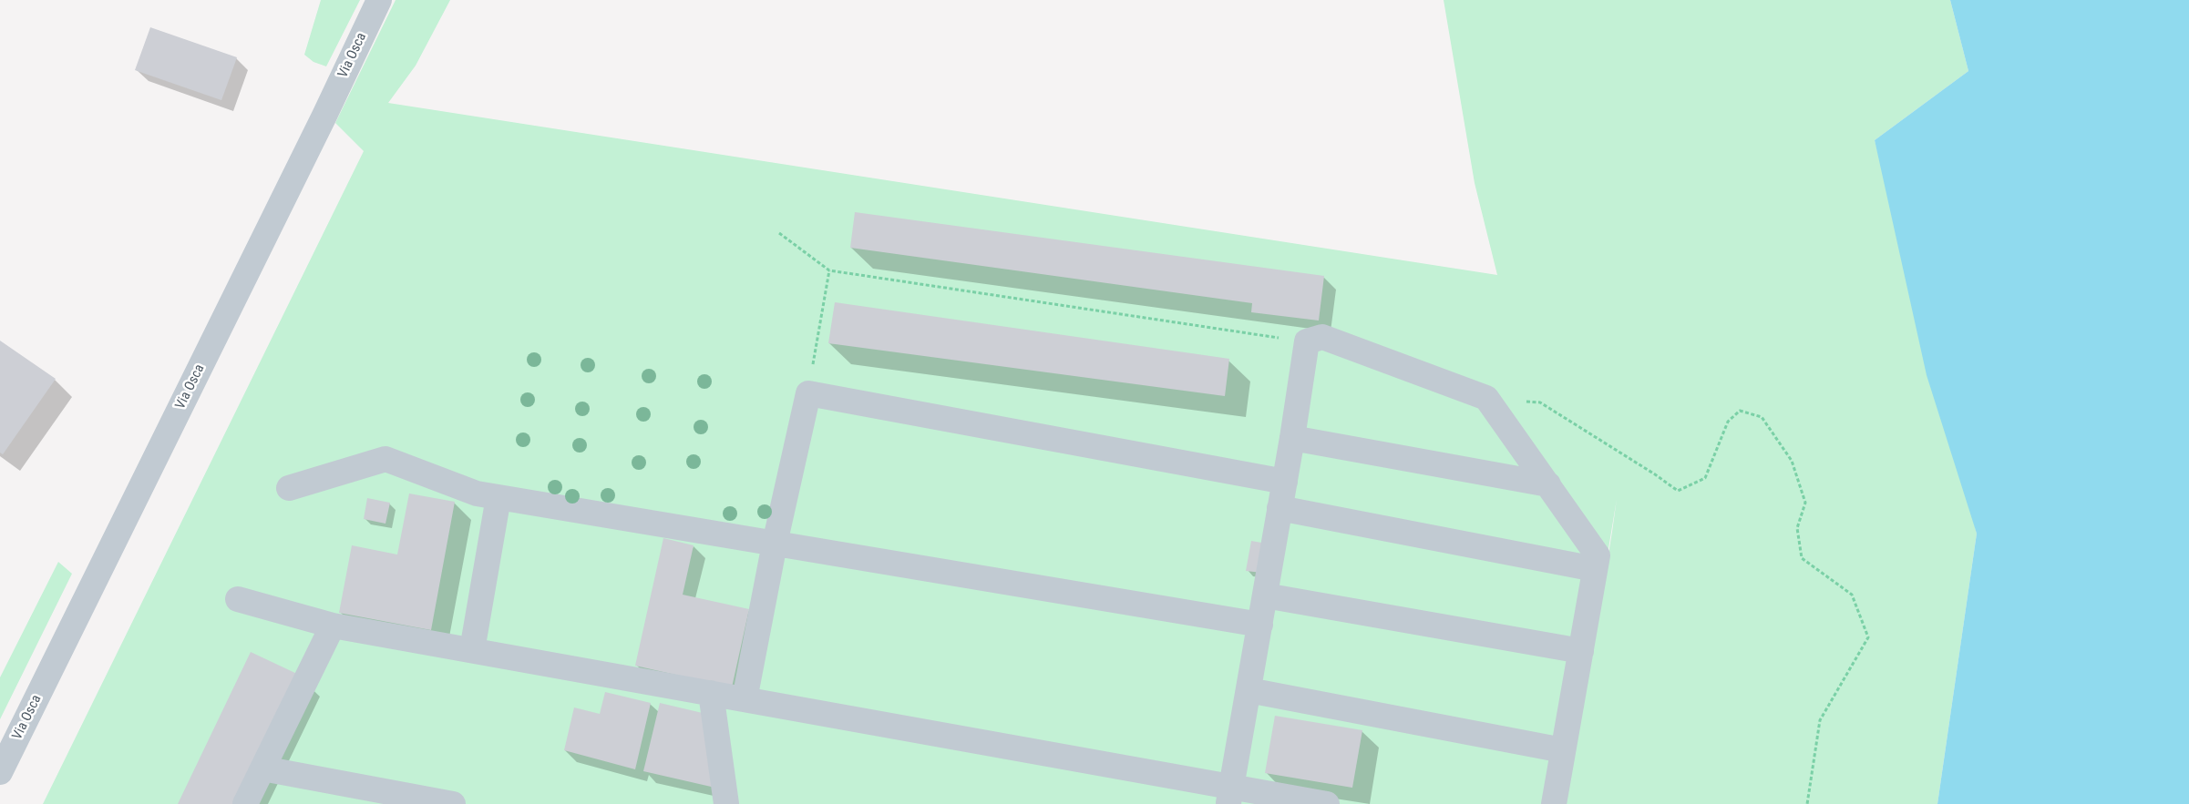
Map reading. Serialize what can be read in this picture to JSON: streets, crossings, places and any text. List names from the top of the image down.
{
  "streets": {
    "street": ["Via Osca"]
  }
}
